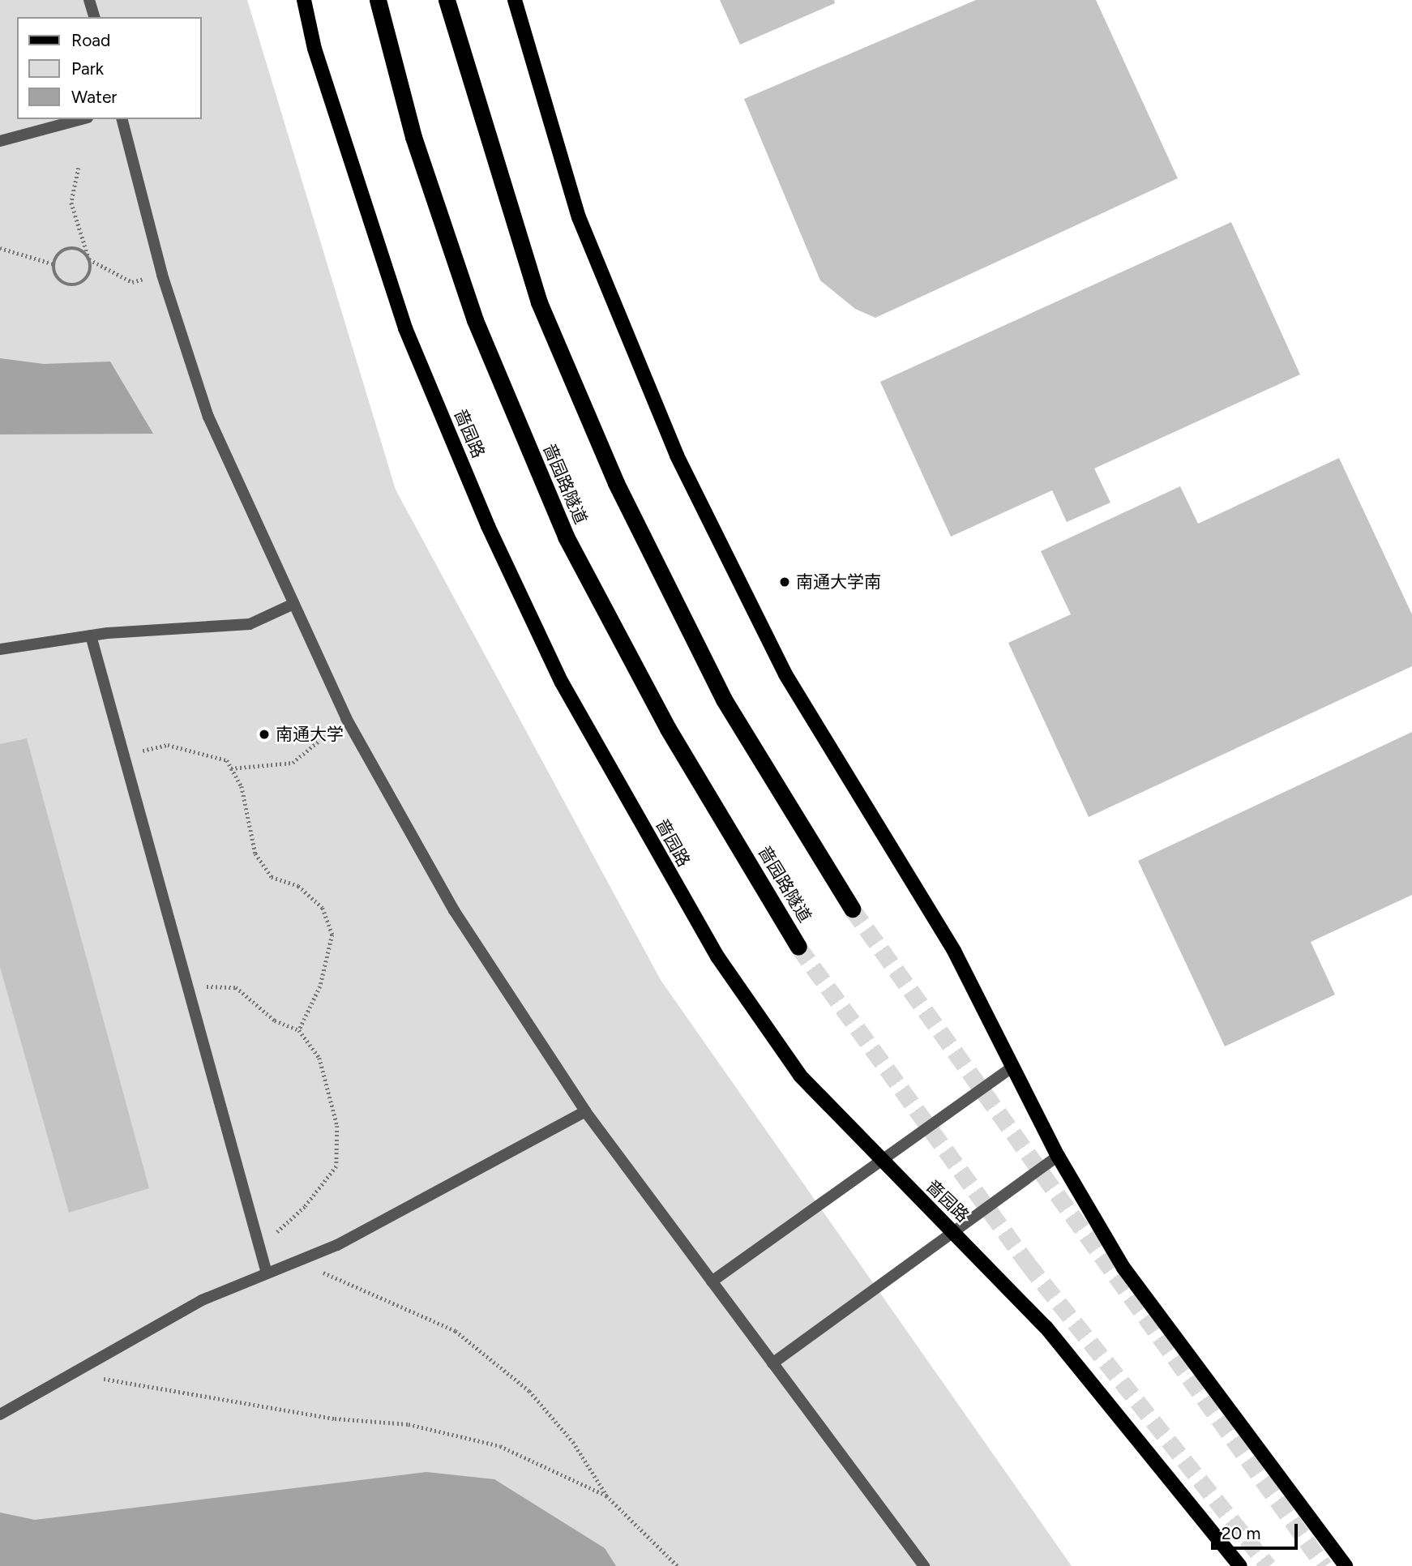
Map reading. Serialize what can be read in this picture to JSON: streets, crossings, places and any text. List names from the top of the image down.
{
  "streets": {
    "highway": ["啬园路隧道"],
    "main road": ["啬园路"]
  },
  "places": ["南通大学南", "南通大学"],
  "legend": ["Road", "Park", "Water"],
  "scale_bar": "20 m"
}
